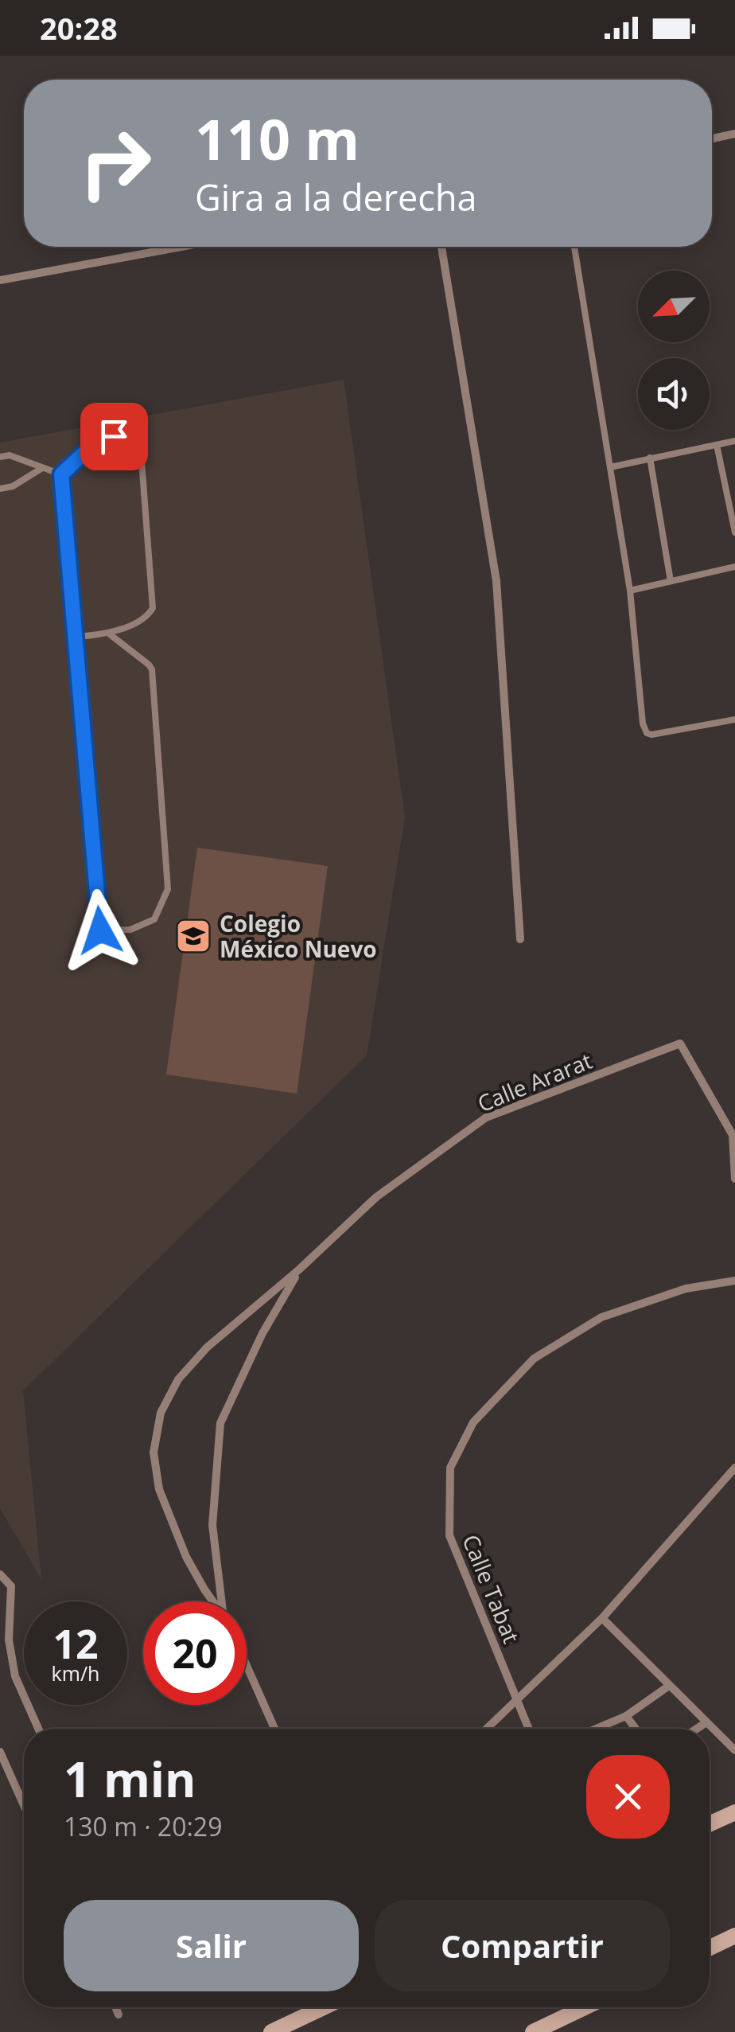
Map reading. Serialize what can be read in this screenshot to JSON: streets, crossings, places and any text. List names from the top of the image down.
{
  "streets": {
    "street": ["Calle Ararat", "Calle Tabat"]
  },
  "places": {
    "school or university": ["Colegio México Nuevo"]
  },
  "north": "bottom left",
  "page": {
    "status": "20:28",
    "turn": ["110 m", "Gira a la derecha"],
    "speed": "12 km/h",
    "limit": "20",
    "heading": ["1 min", "130 m · 20:29"],
    "buttons": ["Salir", "Compartir"]
  }
}
